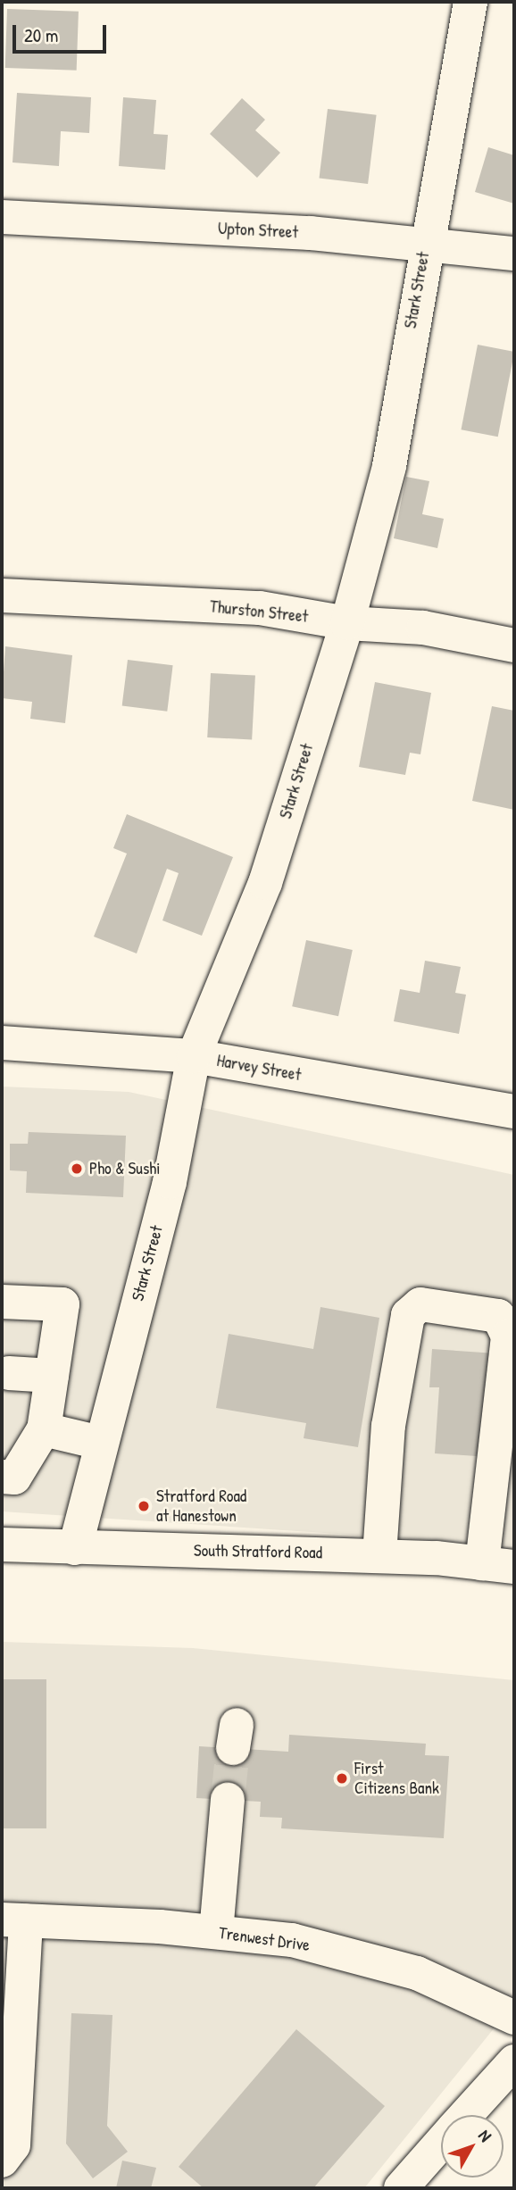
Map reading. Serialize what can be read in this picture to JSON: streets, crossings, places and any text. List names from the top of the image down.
{
  "streets": {
    "street": [
      "Upton Street",
      "Stark Street",
      "Thurston Street",
      "Harvey Street",
      "South Stratford Road",
      "Trenwest Drive"
    ]
  },
  "crossings": [
    ["Upton Street", "Stark Street"],
    ["Stark Street", "Thurston Street"],
    ["Stark Street", "Harvey Street"],
    ["Stark Street", "South Stratford Road"]
  ],
  "places": ["Pho & Sushi", "Stratford Road at Hanestown", "First Citizens Bank"],
  "scale_bar": "20 m",
  "north": "top right"
}
